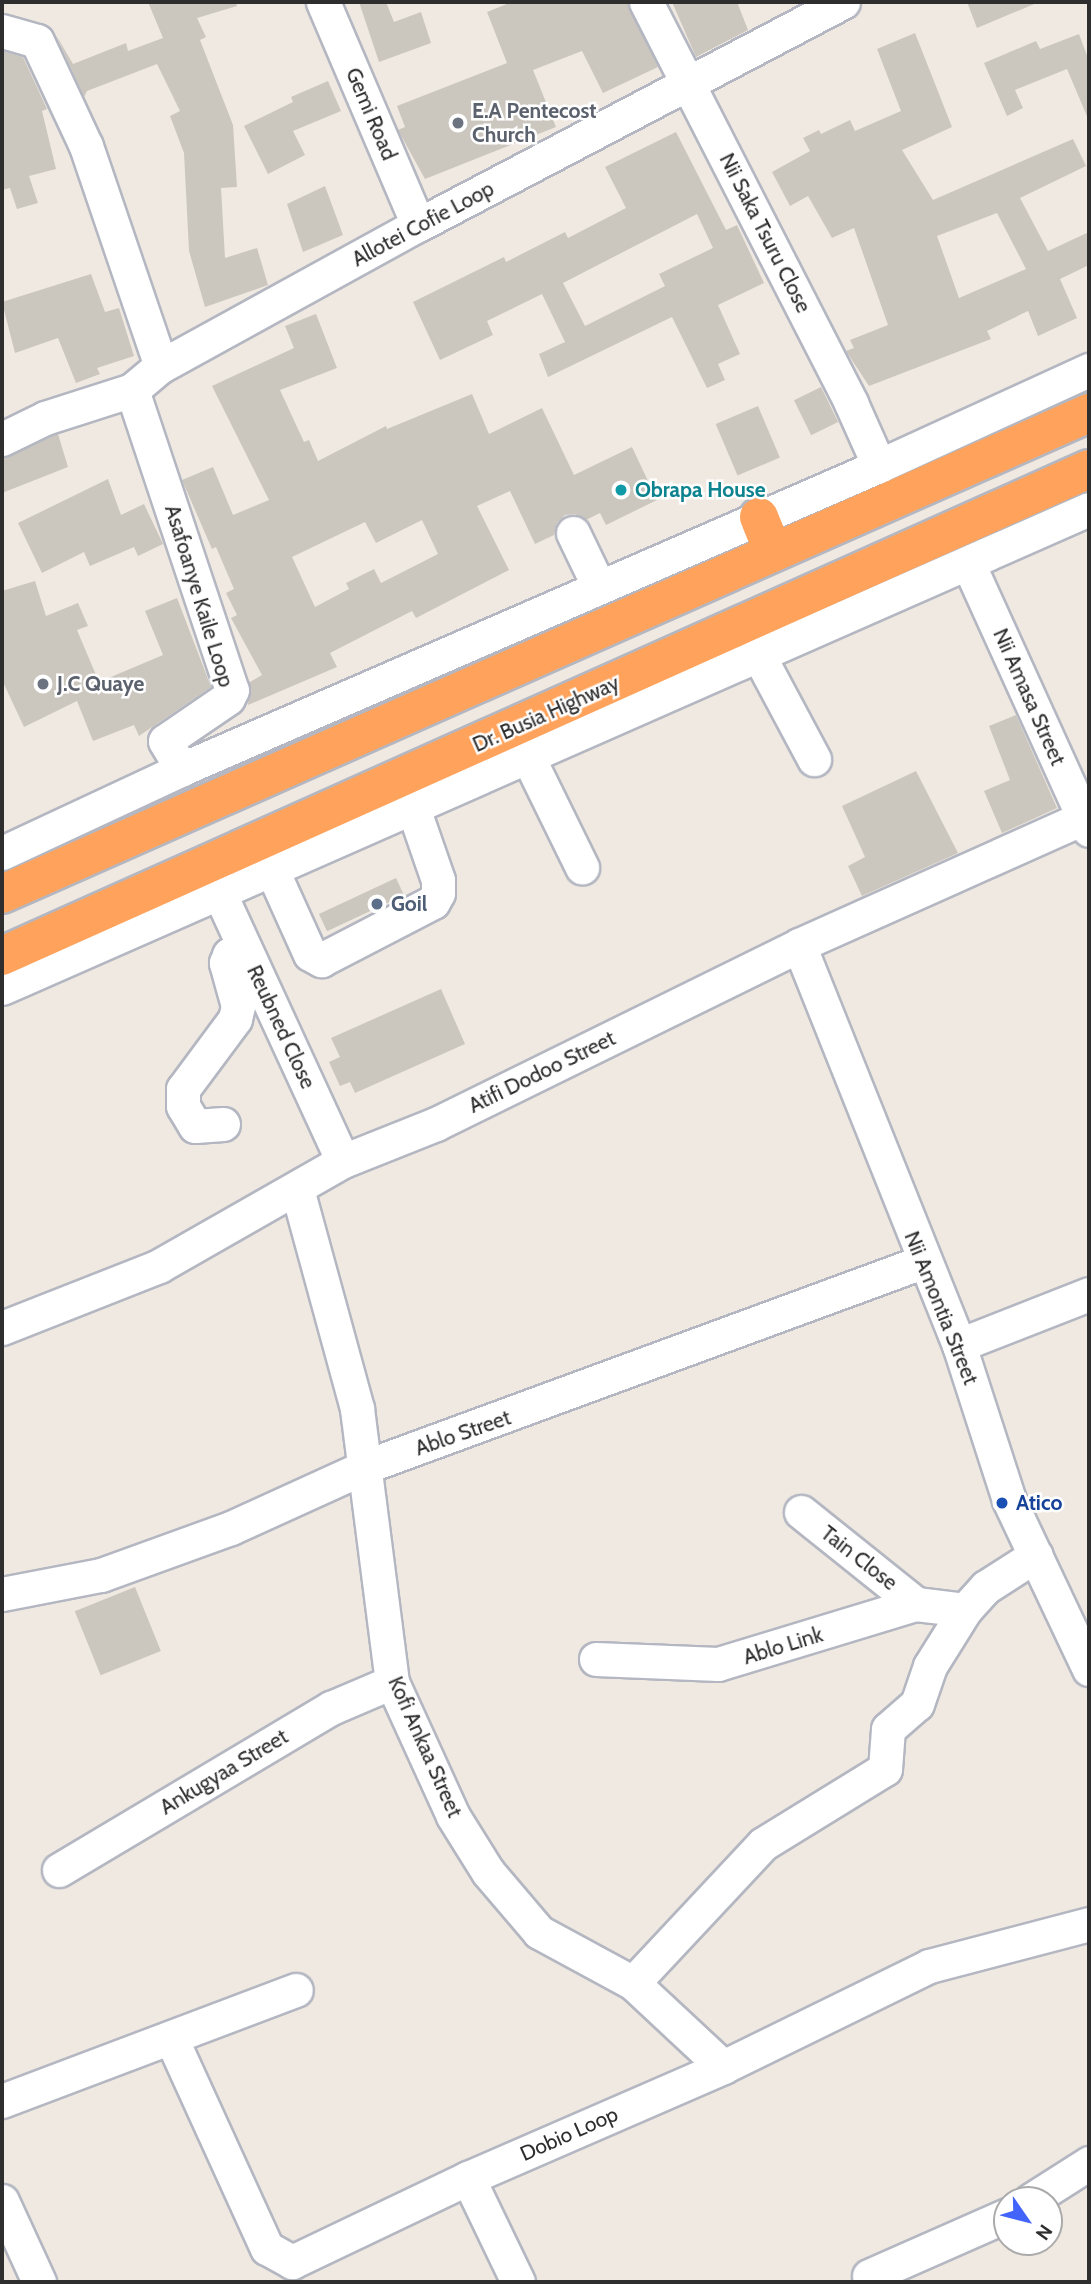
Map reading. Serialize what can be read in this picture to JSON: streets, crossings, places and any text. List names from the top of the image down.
{
  "streets": {
    "highway": ["Dr. Busia Highway"],
    "street": [
      "Gemi Road",
      "Allotei Cofie Loop",
      "Nii Saka Tsuru Close",
      "Asafoanye Kaile Loop",
      "Nii Amasa Street",
      "Reubned Close",
      "Atifi Dodoo Street",
      "Nii Amontia Street",
      "Ablo Street",
      "Tain Close",
      "Ablo Link",
      "Kofi Ankaa Street",
      "Ankugyaa Street",
      "Dobio Loop"
    ]
  },
  "crossings": [
    ["Gemi Road", "Allotei Cofie Loop"],
    ["Allotei Cofie Loop", "Nii Saka Tsuru Close"],
    ["Allotei Cofie Loop", "Asafoanye Kaile Loop"],
    ["Nii Amasa Street", "Dr. Busia Highway"],
    ["Nii Amasa Street", "Atifi Dodoo Street"],
    ["Dr. Busia Highway", "Reubned Close"],
    ["Reubned Close", "Atifi Dodoo Street"],
    ["Atifi Dodoo Street", "Nii Amontia Street"],
    ["Atifi Dodoo Street", "Kofi Ankaa Street"],
    ["Nii Amontia Street", "Ablo Street"],
    ["Ablo Street", "Kofi Ankaa Street"],
    ["Tain Close", "Ablo Link"],
    ["Kofi Ankaa Street", "Ankugyaa Street"],
    ["Kofi Ankaa Street", "Dobio Loop"]
  ],
  "places": [
    "E.A Pentecost Church",
    "Obrapa House",
    "J.C Quaye",
    "Goil",
    "Atico"
  ],
  "north": "bottom right"
}
